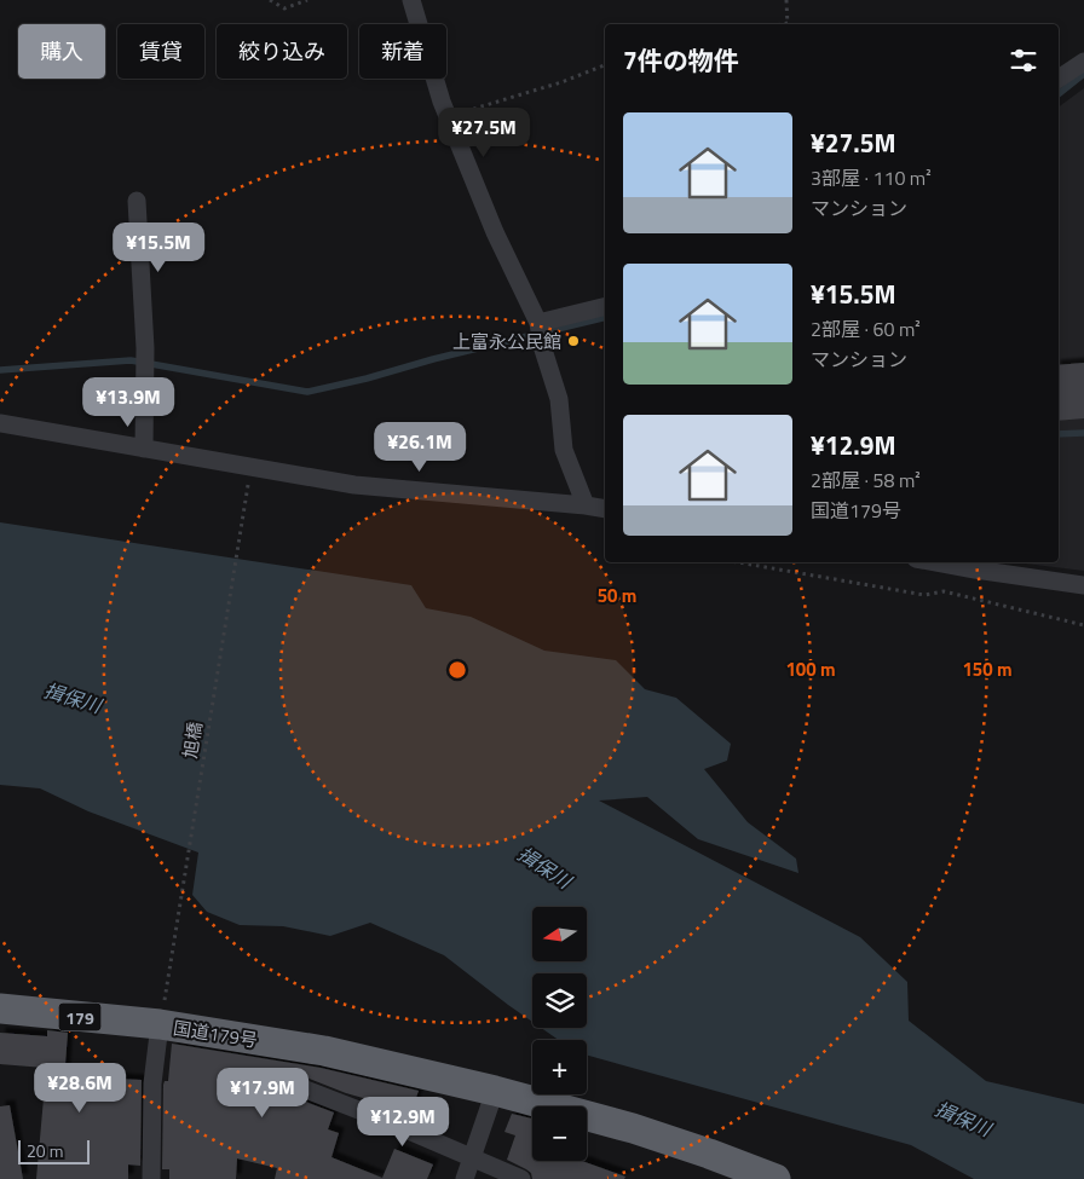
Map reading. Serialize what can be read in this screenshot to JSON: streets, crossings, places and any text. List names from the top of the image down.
{
  "streets": {
    "highway": ["179", "国道179号"],
    "path": ["旭橋"]
  },
  "crossings": [
    ["旭橋", "国道179号"]
  ],
  "water": ["揖保川"],
  "places": ["上富永公民館"],
  "scale_bar": "20 m",
  "north": "left",
  "page": {
    "chip": [
      "購入",
      "賃貸",
      "絞り込み",
      "新着"
    ],
    "heading": "7件の物件",
    "list": [
      {
        "name": "¥27.5M",
        "note": "3部屋 · 110 m² · マンション"
      },
      {
        "name": "¥15.5M",
        "note": "2部屋 · 60 m² · マンション"
      },
      {
        "name": "¥12.9M",
        "note": "2部屋 · 58 m² · 国道179号"
      }
    ],
    "price": [
      "¥27.5M",
      "¥15.5M",
      "¥13.9M",
      "¥26.1M",
      "¥28.6M",
      "¥17.9M",
      "¥12.9M"
    ],
    "map_buttons": ["+", "−"],
    "scale": "20 m"
  },
  "rings": ["50 m", "100 m", "150 m"]
}
